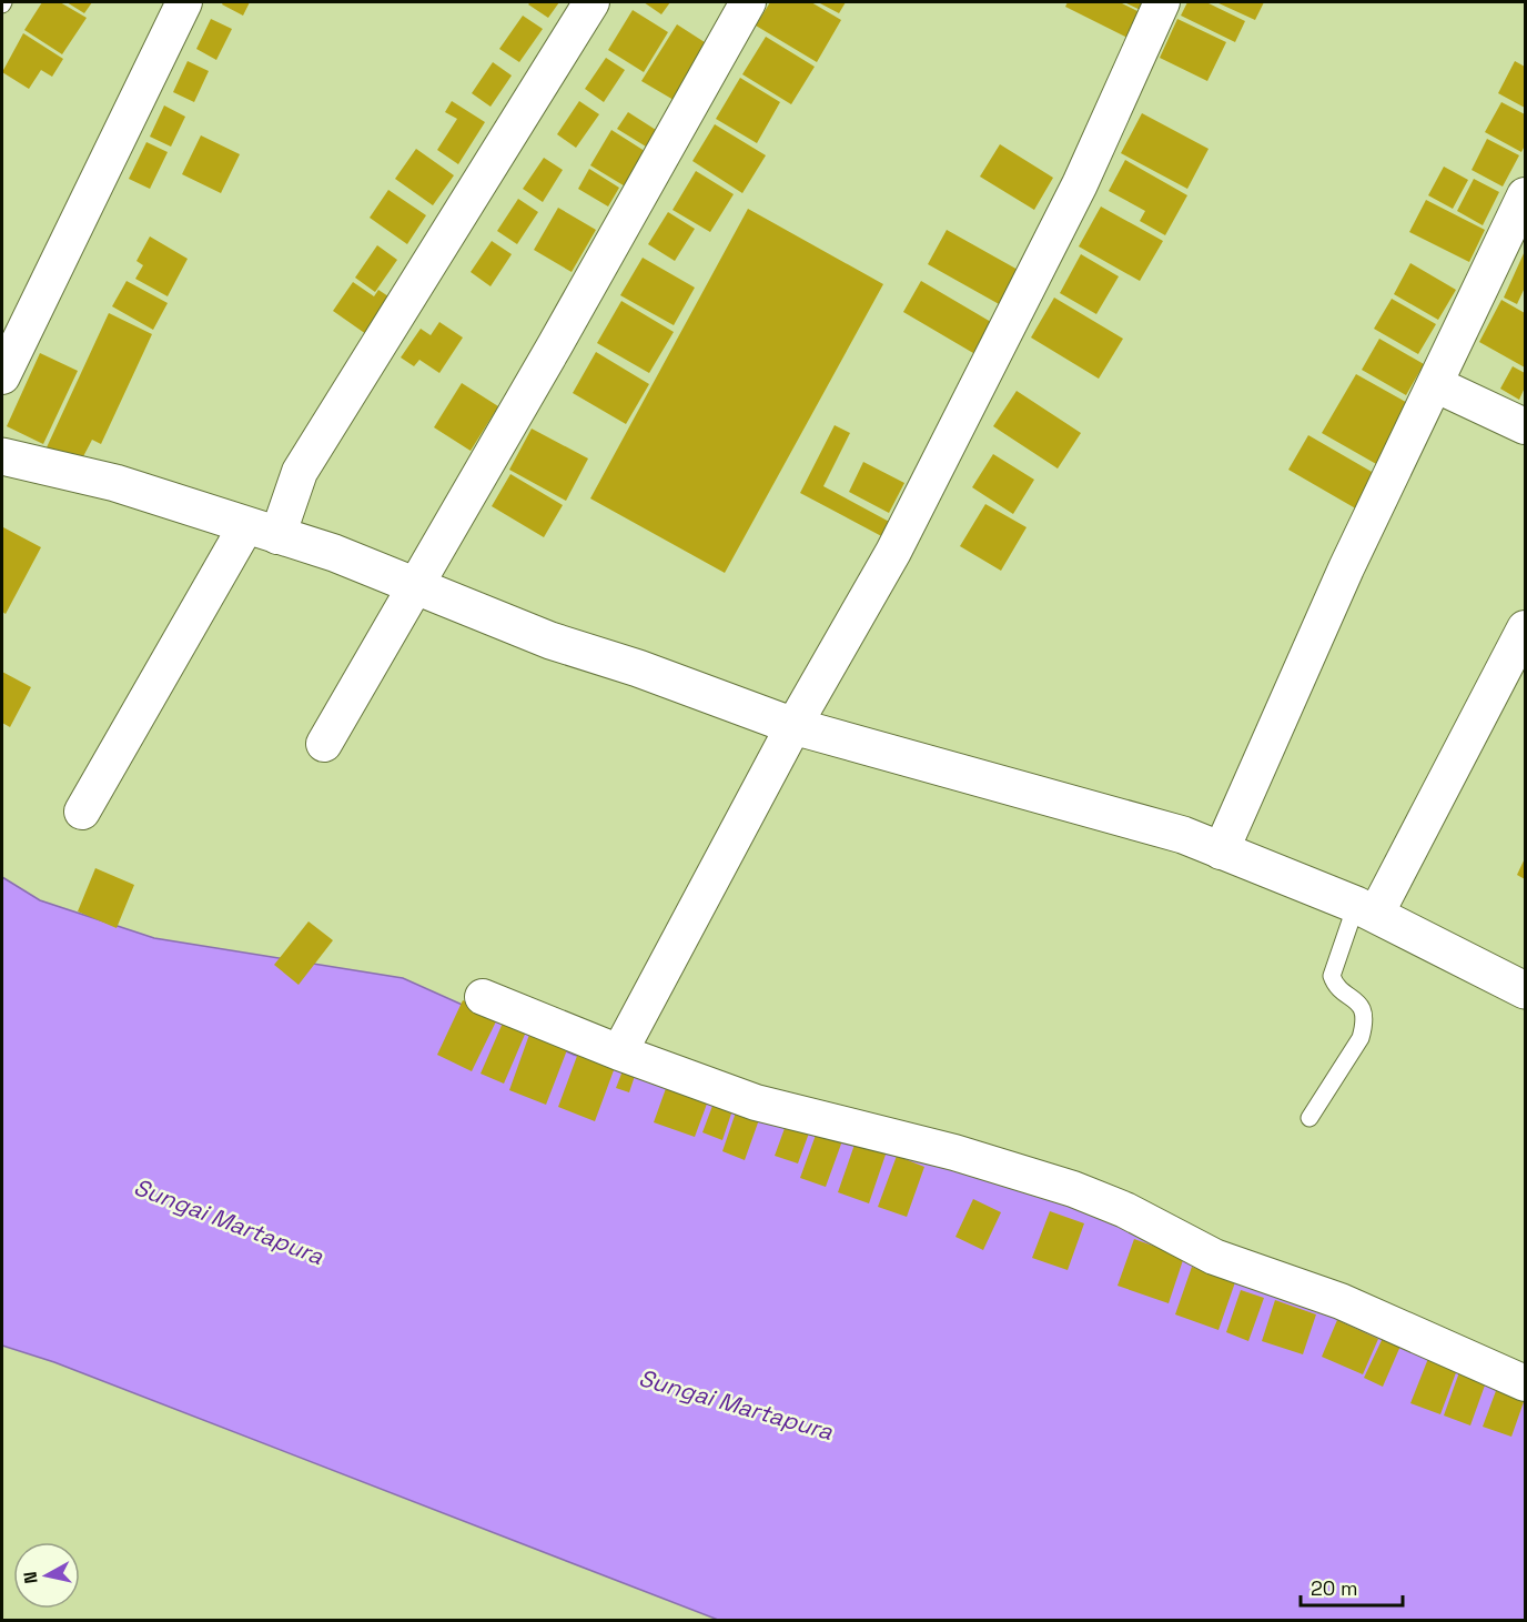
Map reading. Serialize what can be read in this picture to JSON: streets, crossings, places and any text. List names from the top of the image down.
{
  "water": ["Sungai Martapura"],
  "scale_bar": "20 m",
  "north": "left"
}
